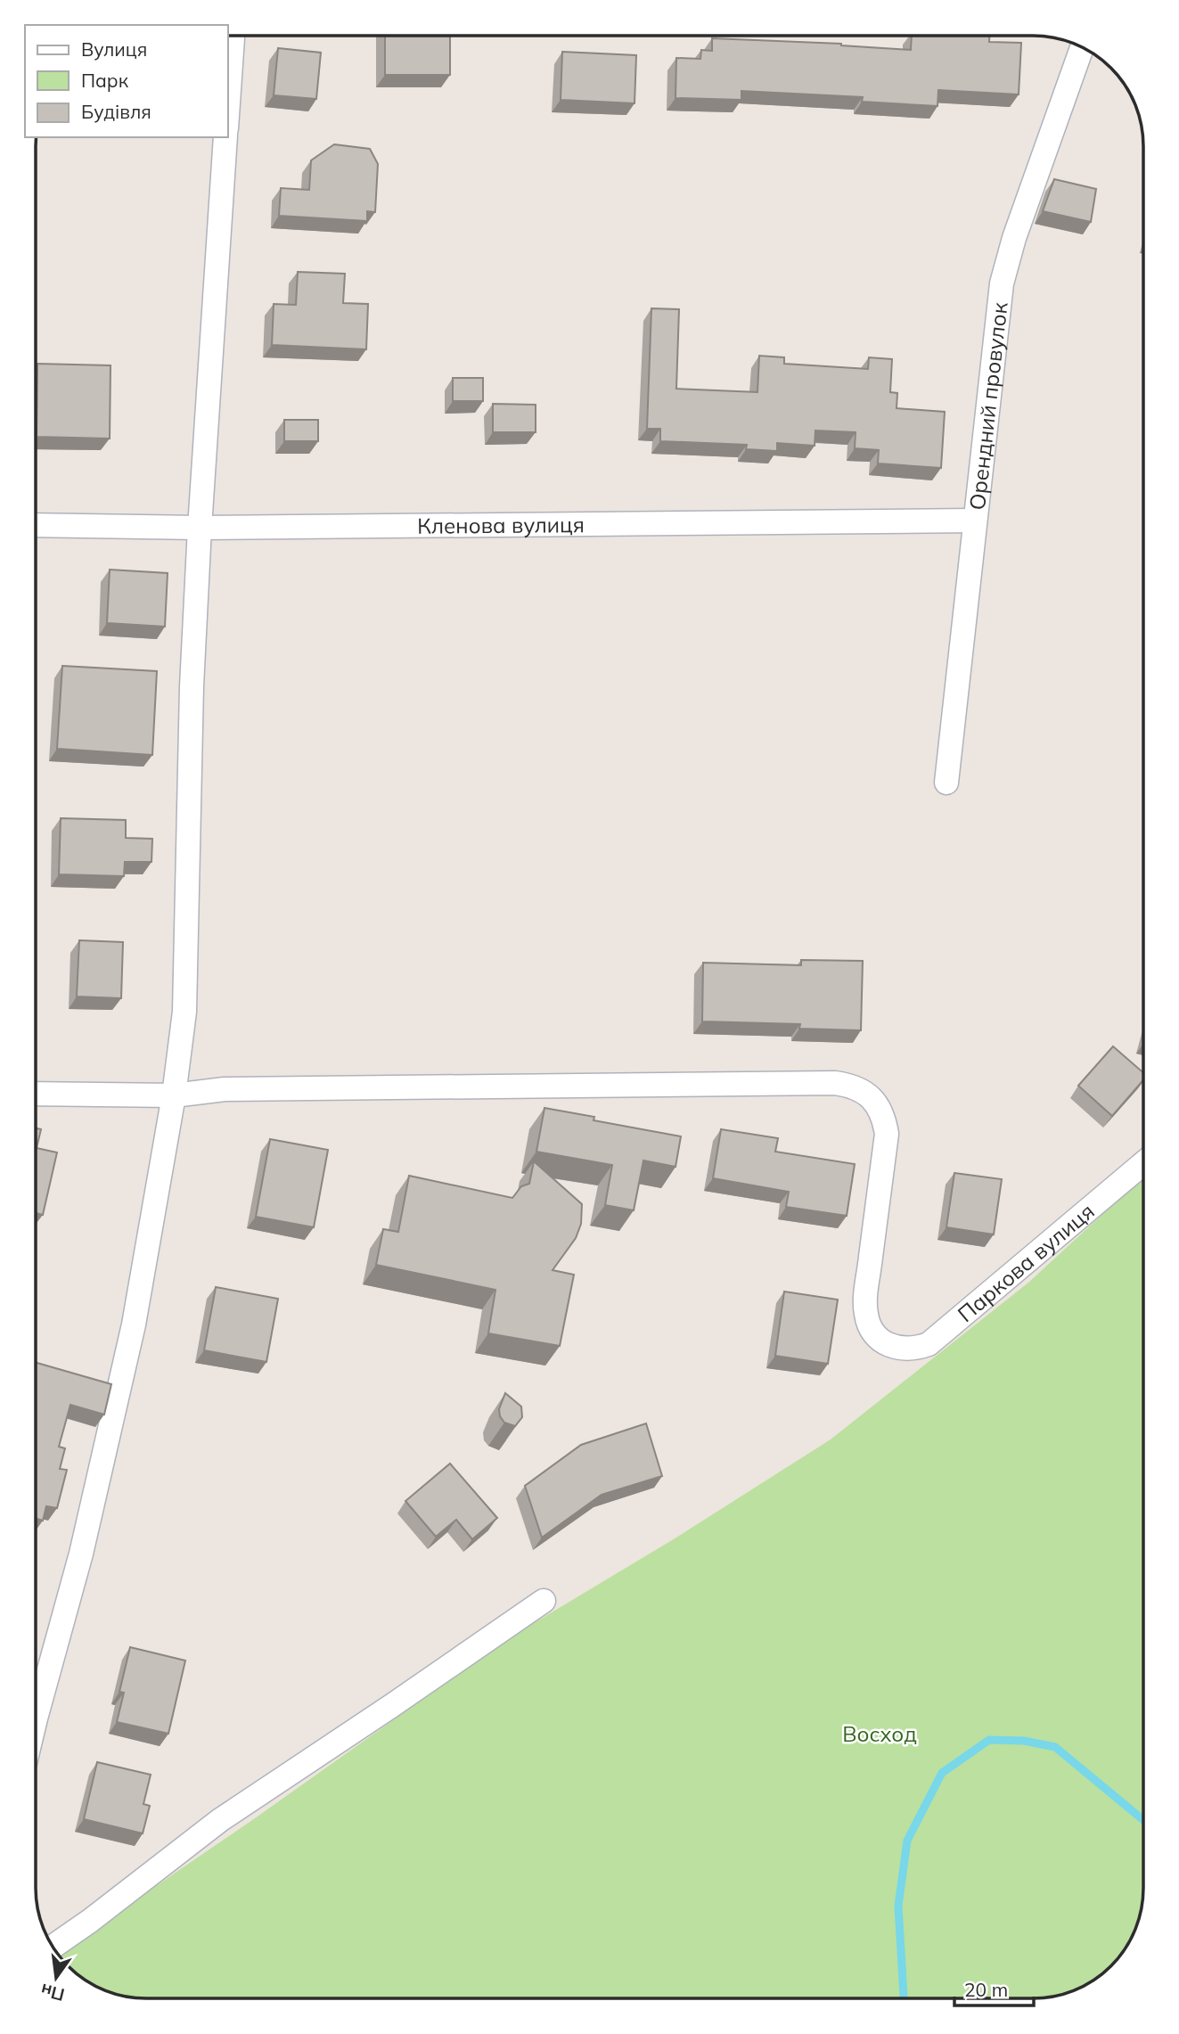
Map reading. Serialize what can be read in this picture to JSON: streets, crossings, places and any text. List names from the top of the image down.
{
  "streets": {
    "street": ["Орендний провулок", "Кленова вулиця", "Паркова вулиця"]
  },
  "crossings": [
    ["Орендний провулок", "Кленова вулиця"]
  ],
  "parks": ["Восход"],
  "legend": ["Вулиця", "Парк", "Будівля"],
  "scale_bar": "20 m",
  "north": "bottom"
}
